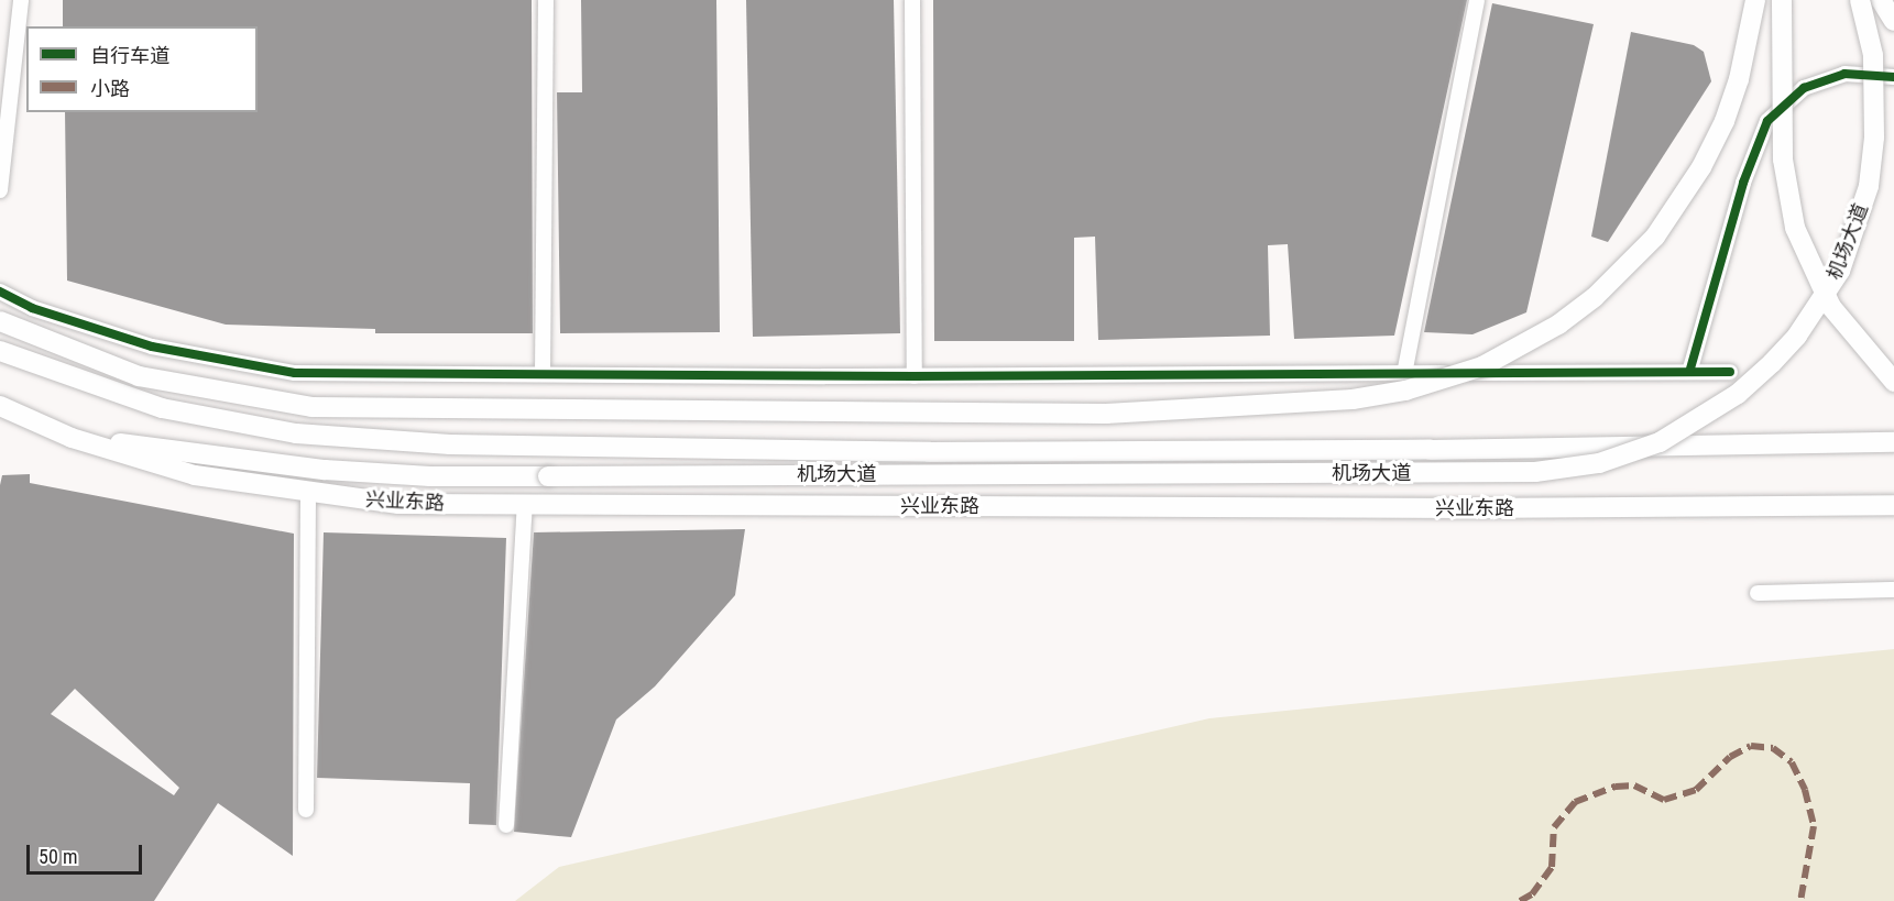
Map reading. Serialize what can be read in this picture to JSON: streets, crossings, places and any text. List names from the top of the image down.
{
  "streets": {
    "main road": ["机场大道", "兴业东路"]
  },
  "crossings": [
    ["机场大道", "兴业东路"]
  ],
  "legend": ["自行车道", "小路"],
  "scale_bar": "50 m"
}
